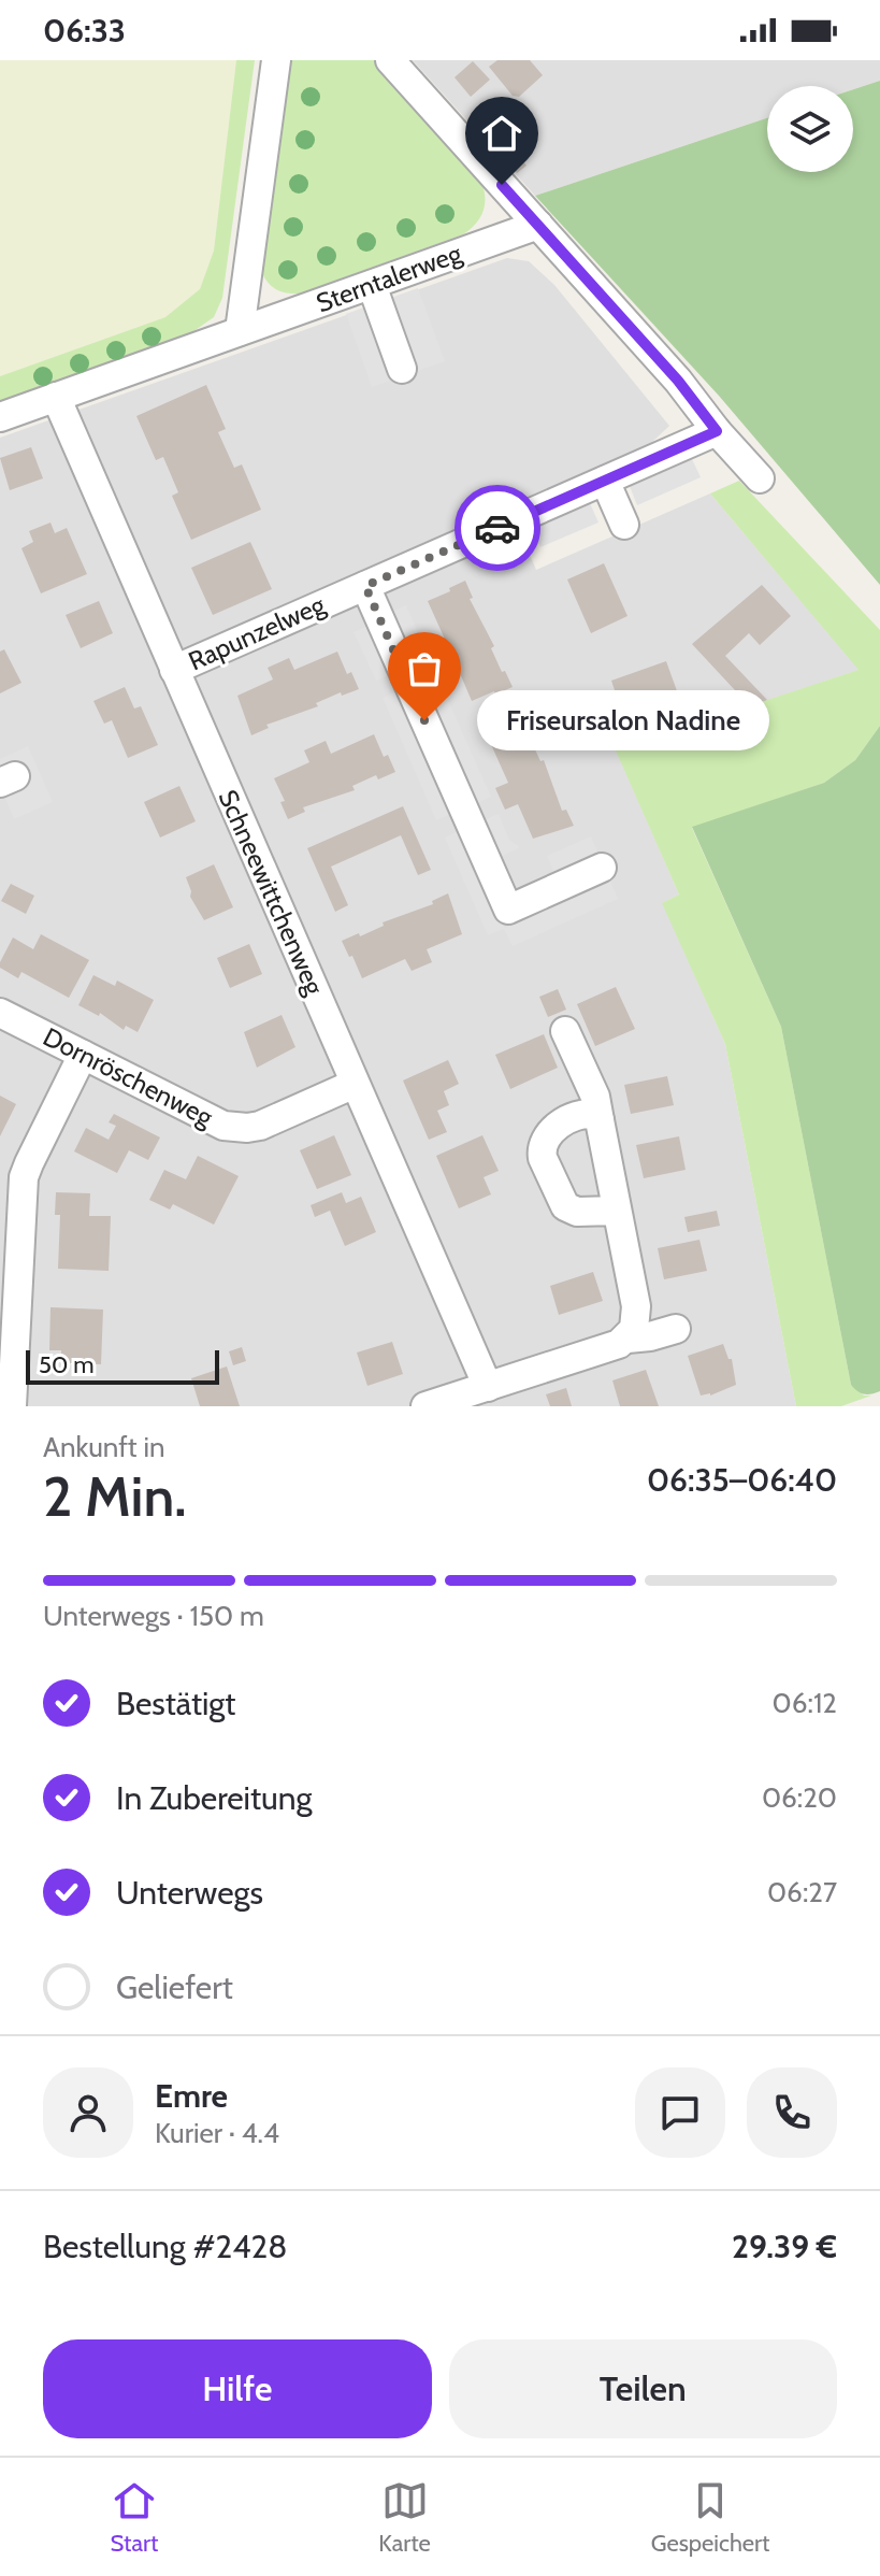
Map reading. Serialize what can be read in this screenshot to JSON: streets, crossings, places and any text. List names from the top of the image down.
{
  "streets": {
    "street": [
      "Sterntalerweg",
      "Rapunzelweg",
      "Schneewittchenweg",
      "Dornröschenweg"
    ]
  },
  "crossings": [
    ["Sterntalerweg", "Schneewittchenweg"],
    ["Rapunzelweg", "Schneewittchenweg"],
    ["Schneewittchenweg", "Dornröschenweg"]
  ],
  "places": ["Friseursalon Nadine"],
  "scale_bar": "50 m",
  "page": {
    "status": "06:33",
    "bubble": "Friseursalon Nadine",
    "scale": "50 m",
    "heading": ["2 Min.", "Ankunft in", "06:35–06:40"],
    "panel": [
      "Emre",
      "Kurier · 4.4",
      "Bestellung #2428",
      "29.39 €"
    ],
    "bar": "Unterwegs · 150 m",
    "list": [
      ["Bestätigt", "06:12"],
      ["In Zubereitung", "06:20"],
      ["Unterwegs", "06:27"],
      "Geliefert"
    ],
    "buttons": ["Hilfe", "Teilen"],
    "tabs": ["Start", "Karte", "Gespeichert"]
  }
}
